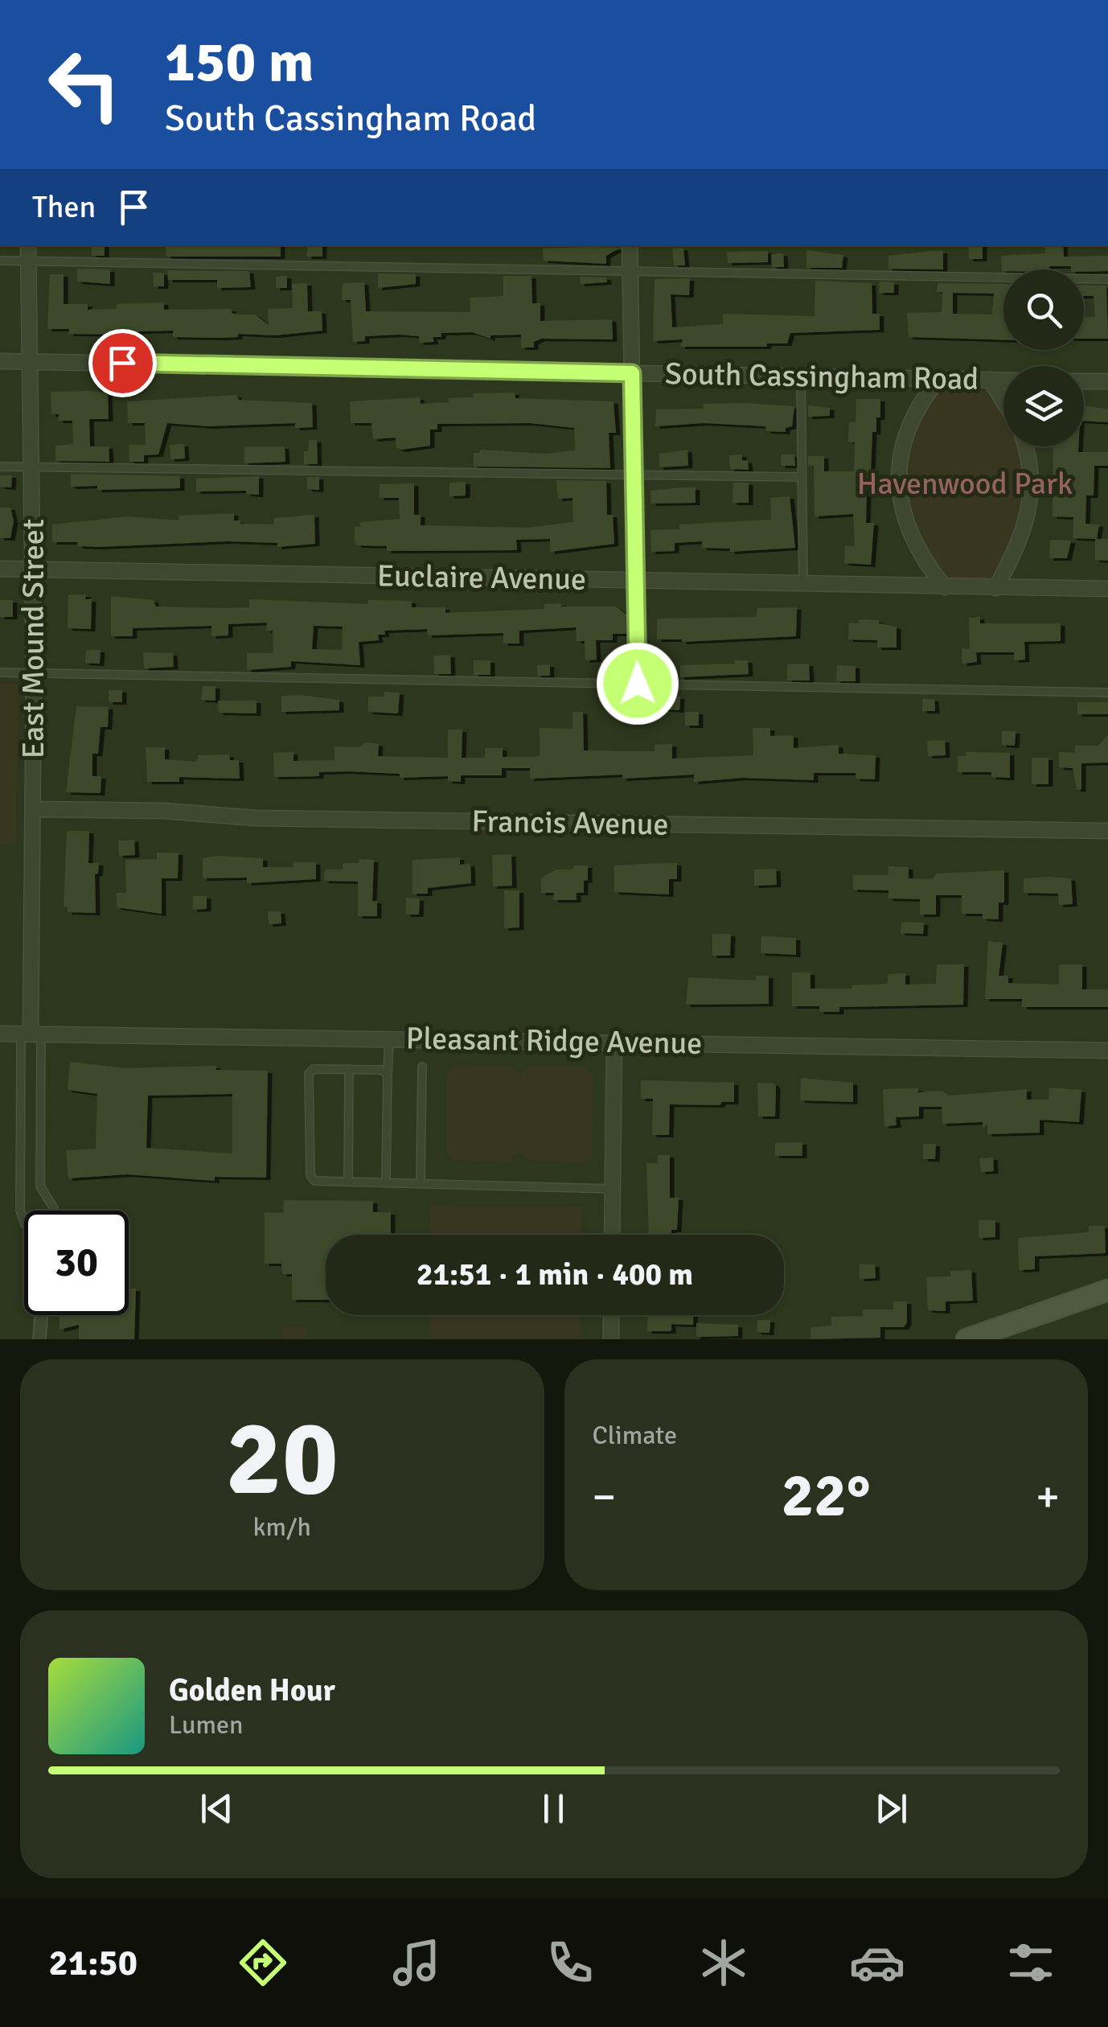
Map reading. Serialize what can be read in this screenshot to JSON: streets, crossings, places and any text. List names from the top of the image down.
{
  "streets": {
    "street": [
      "South Cassingham Road",
      "Euclaire Avenue",
      "East Mound Street",
      "Francis Avenue",
      "Pleasant Ridge Avenue"
    ]
  },
  "crossings": [
    ["South Cassingham Road", "East Mound Street"],
    ["Euclaire Avenue", "East Mound Street"],
    ["East Mound Street", "Francis Avenue"],
    ["East Mound Street", "Pleasant Ridge Avenue"]
  ],
  "parks": ["Havenwood Park"],
  "page": {
    "turn": ["150 m", "South Cassingham Road"],
    "then": "Then",
    "limit": "30",
    "trip": "21:51 · 1 min · 400 m",
    "tile": [
      ["20", "km/h"],
      "Climate"
    ],
    "heat": ["−", "22°", "+"],
    "song": ["Golden Hour", "Lumen"],
    "tabs": "21:50"
  }
}
